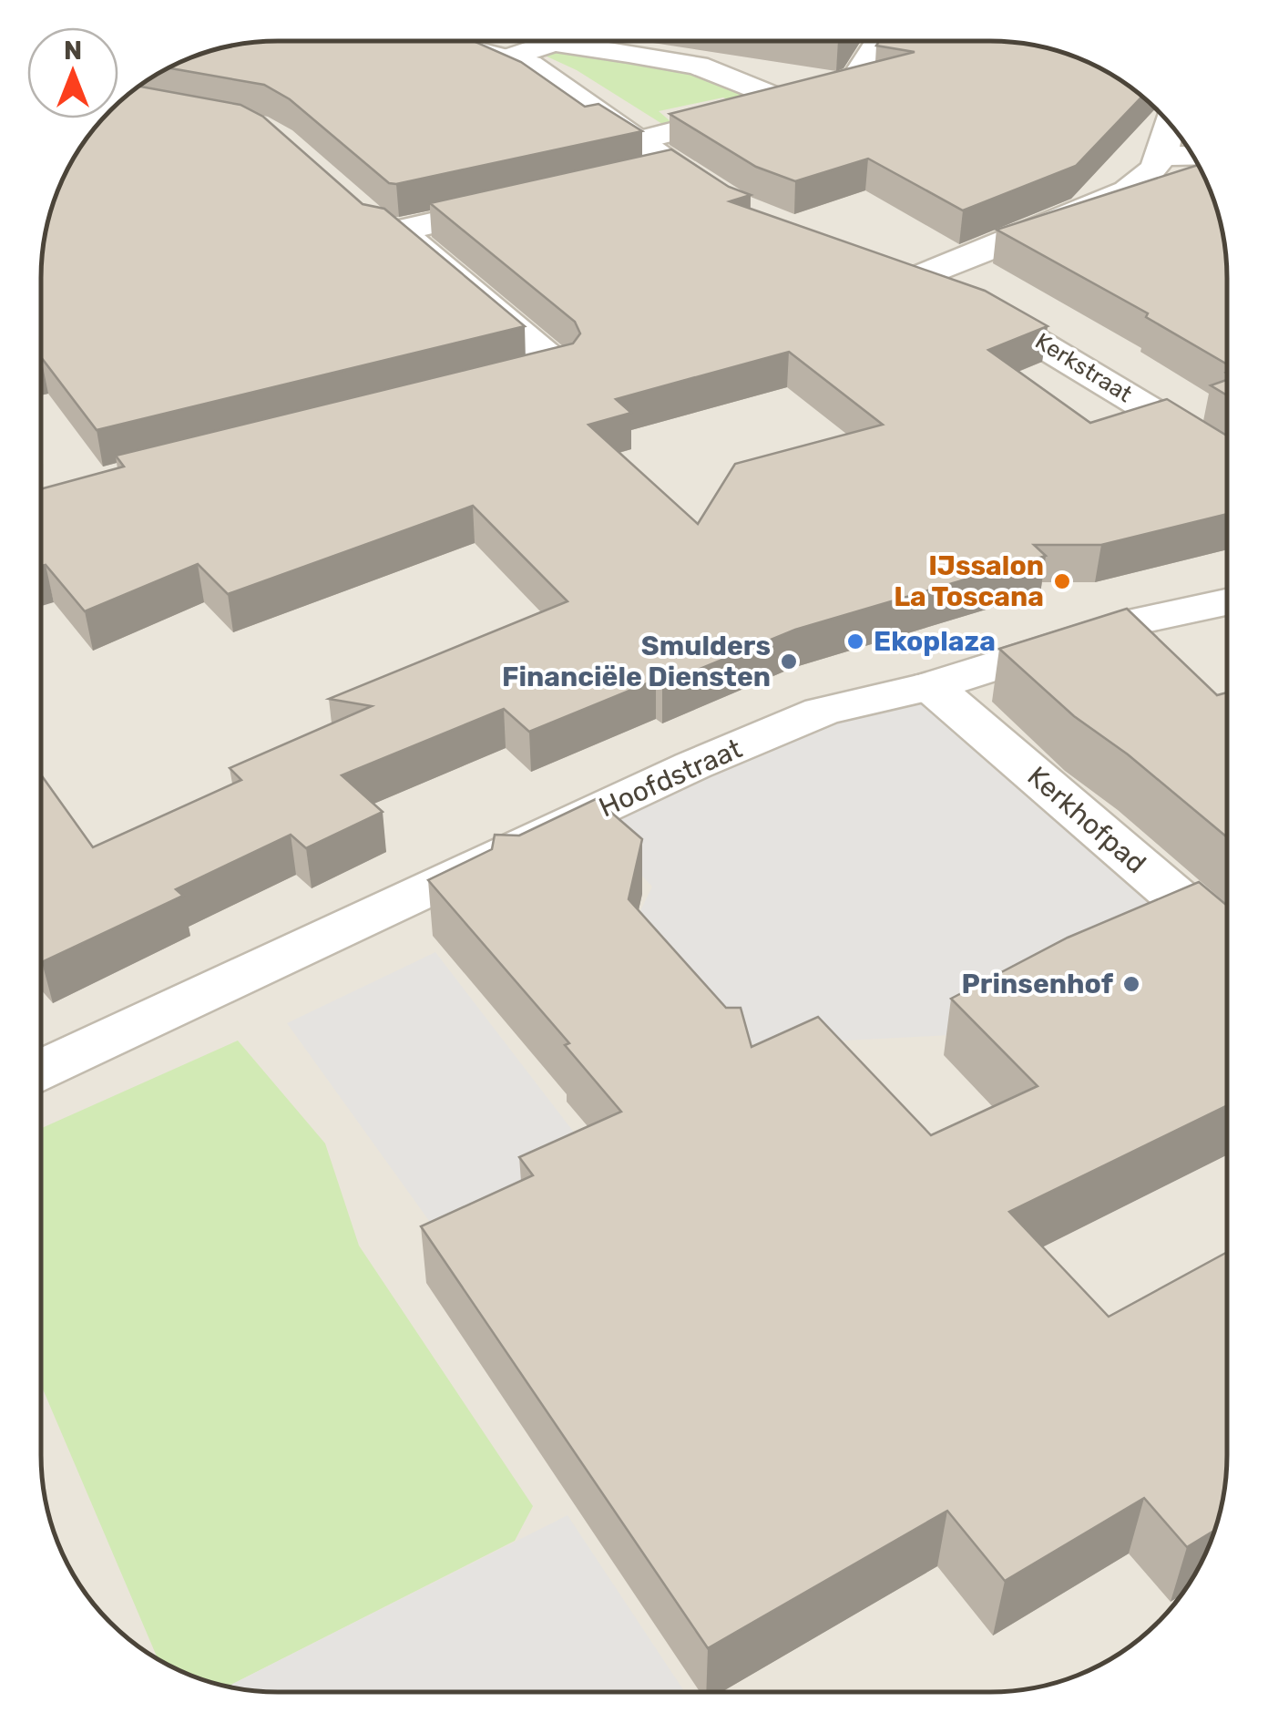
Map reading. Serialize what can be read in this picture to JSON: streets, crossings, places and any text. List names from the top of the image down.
{
  "streets": {
    "street": ["Kerkstraat", "Hoofdstraat", "Kerkhofpad"]
  },
  "crossings": [
    ["Hoofdstraat", "Kerkhofpad"]
  ],
  "places": [
    "IJssalon La Toscana",
    "Ekoplaza",
    "Smulders Financiële Diensten",
    "Prinsenhof"
  ],
  "north": "top"
}
